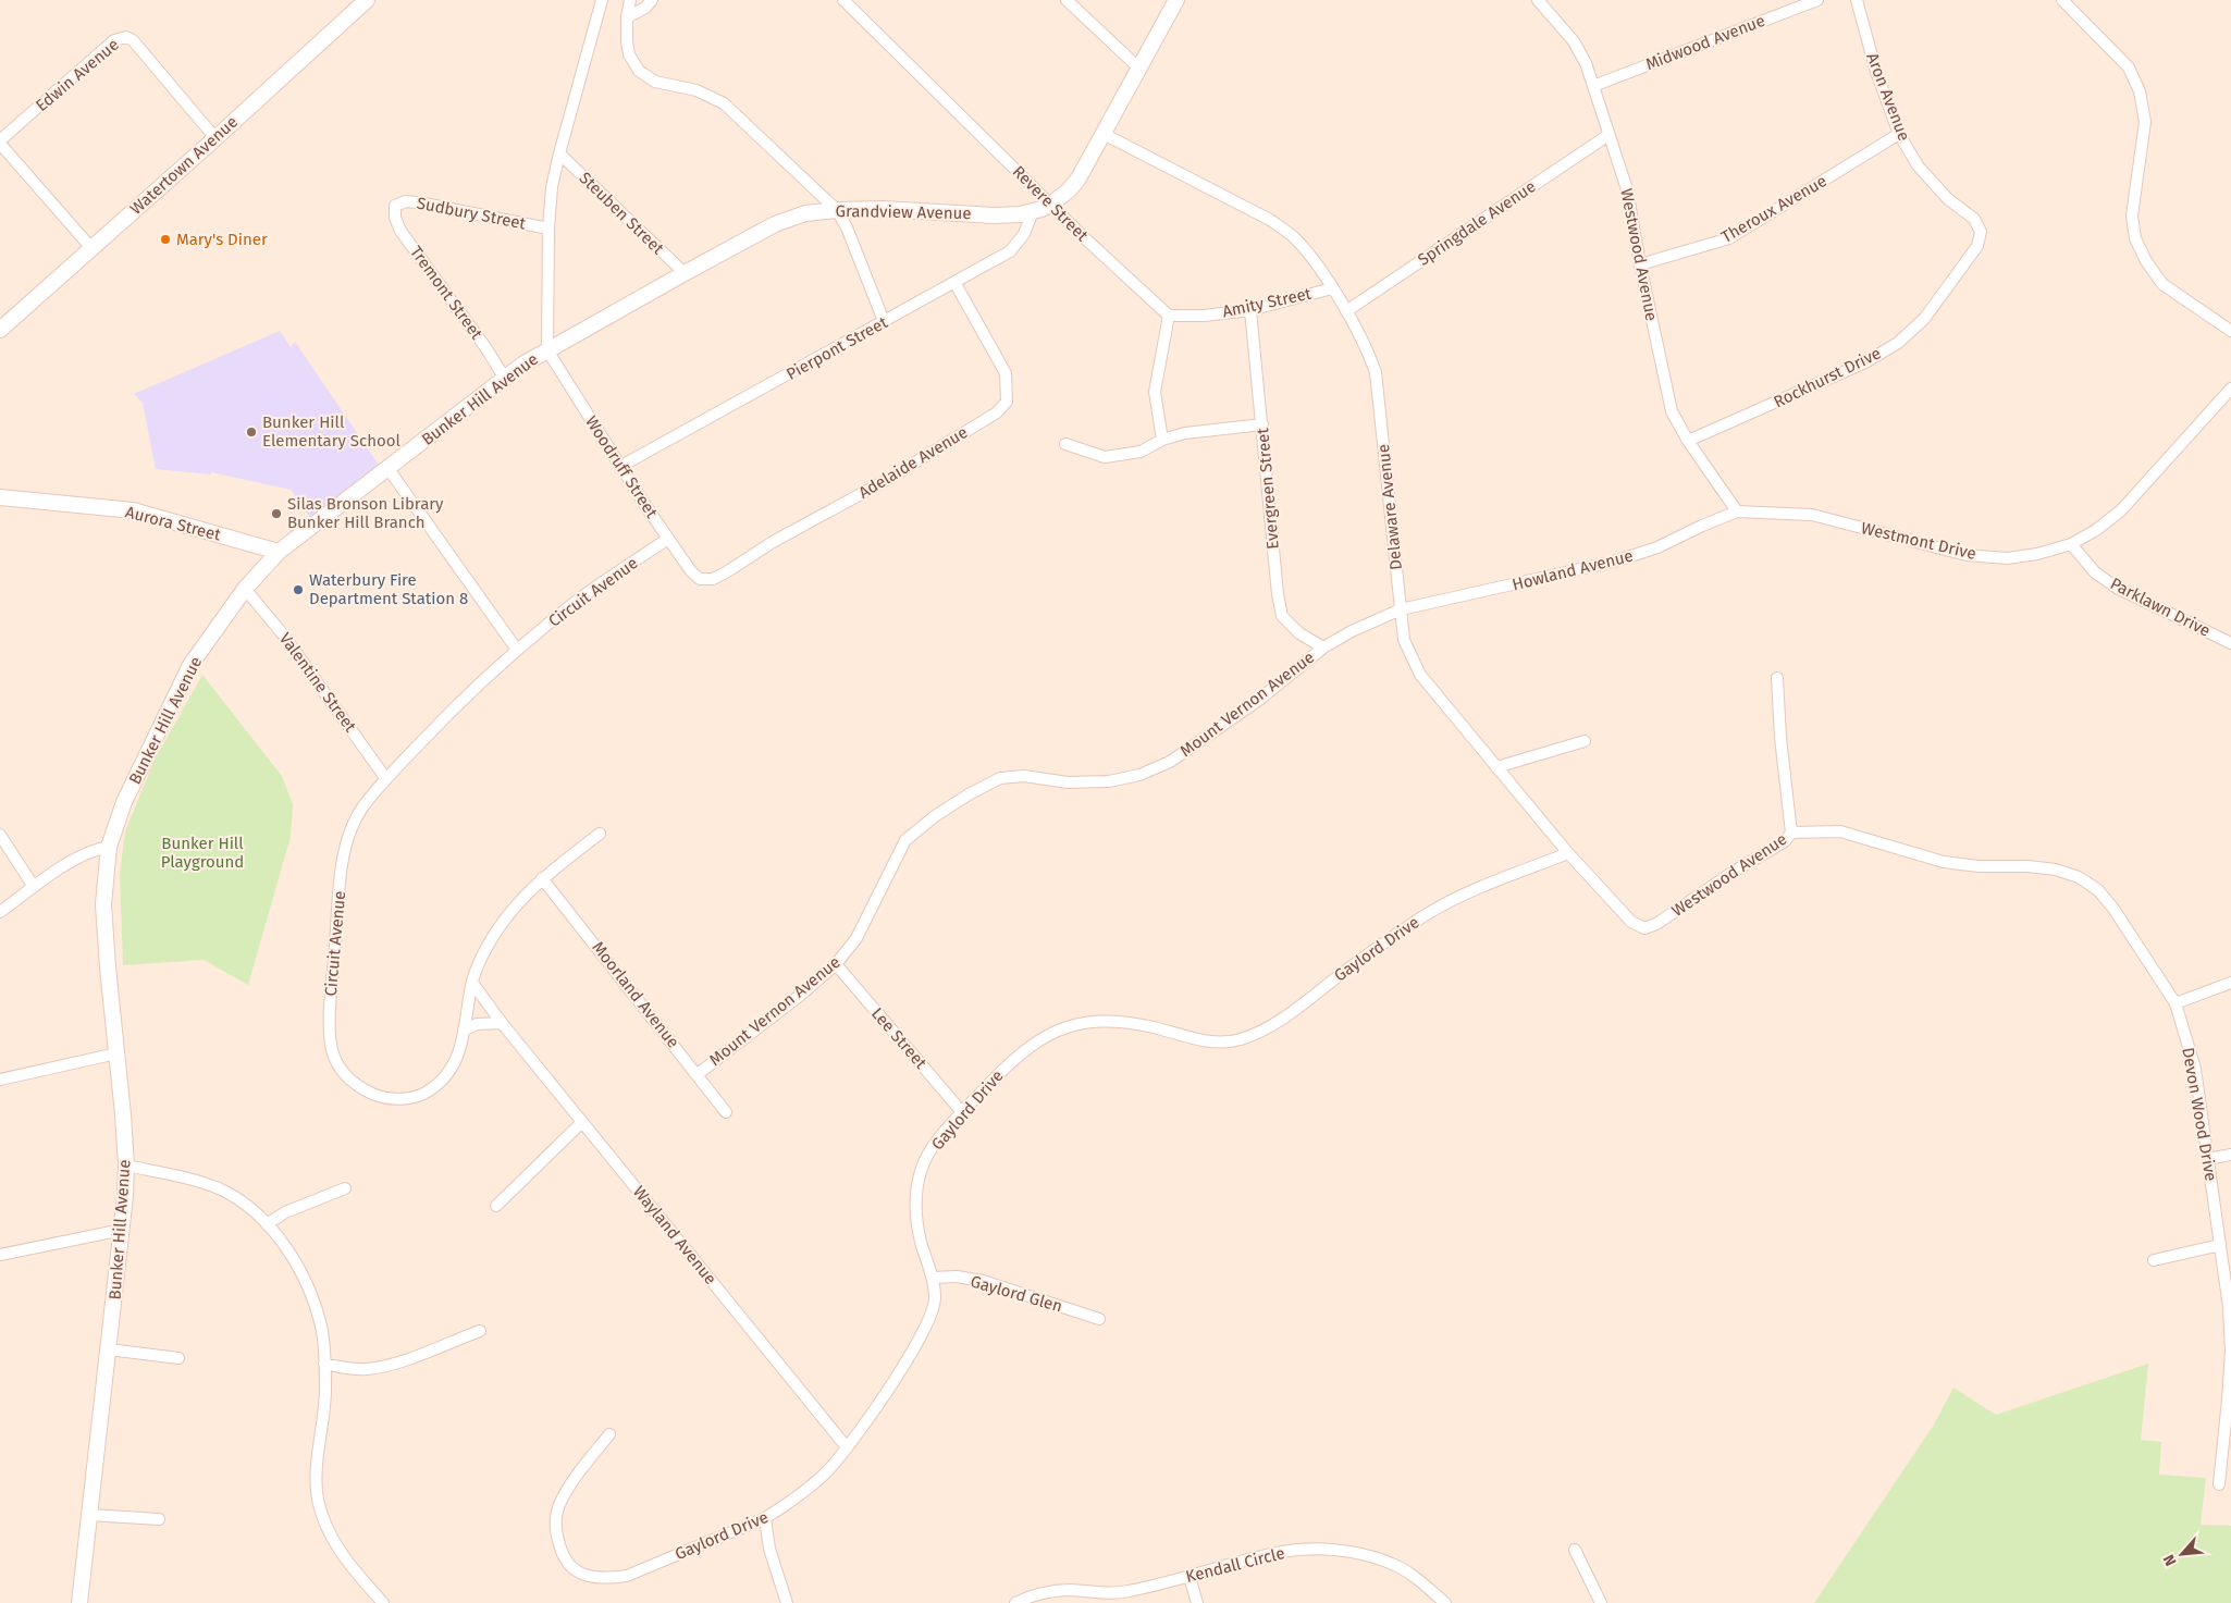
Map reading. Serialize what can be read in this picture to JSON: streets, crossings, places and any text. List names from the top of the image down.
{
  "streets": {
    "main road": [
      "Watertown Avenue",
      "Grandview Avenue",
      "Bunker Hill Avenue",
      "Aurora Street"
    ],
    "street": [
      "Midwood Avenue",
      "Edwin Avenue",
      "Aron Avenue",
      "Revere Street",
      "Theroux Avenue",
      "Sudbury Street",
      "Steuben Street",
      "Springdale Avenue",
      "Westwood Avenue",
      "Tremont Street",
      "Amity Street",
      "Pierpont Street",
      "Rockhurst Drive",
      "Adelaide Avenue",
      "Woodruff Street",
      "Evergreen Street",
      "Delaware Avenue",
      "Westmont Drive",
      "Howland Avenue",
      "Circuit Avenue",
      "Parklawn Drive",
      "Valentine Street",
      "Mount Vernon Avenue",
      "Gaylord Drive",
      "Moorland Avenue",
      "Lee Street",
      "Devon Wood Drive",
      "Wayland Avenue",
      "Gaylord Glen",
      "Kendall Circle"
    ]
  },
  "crossings": [
    ["Midwood Avenue", "Westwood Avenue"],
    ["Edwin Avenue", "Watertown Avenue"],
    ["Aron Avenue", "Theroux Avenue"],
    ["Aron Avenue", "Rockhurst Drive"],
    ["Revere Street", "Grandview Avenue"],
    ["Revere Street", "Amity Street"],
    ["Theroux Avenue", "Westwood Avenue"],
    ["Grandview Avenue", "Steuben Street"],
    ["Grandview Avenue", "Pierpont Street"],
    ["Grandview Avenue", "Bunker Hill Avenue"],
    ["Grandview Avenue", "Woodruff Street"],
    ["Grandview Avenue", "Delaware Avenue"],
    ["Sudbury Street", "Tremont Street"],
    ["Sudbury Street", "Bunker Hill Avenue"],
    ["Steuben Street", "Bunker Hill Avenue"],
    ["Springdale Avenue", "Westwood Avenue"],
    ["Springdale Avenue", "Delaware Avenue"],
    ["Westwood Avenue", "Rockhurst Drive"],
    ["Westwood Avenue", "Delaware Avenue"],
    ["Westwood Avenue", "Westmont Drive"],
    ["Westwood Avenue", "Howland Avenue"],
    ["Westwood Avenue", "Devon Wood Drive"],
    ["Tremont Street", "Bunker Hill Avenue"],
    ["Amity Street", "Evergreen Street"],
    ["Amity Street", "Delaware Avenue"],
    ["Pierpont Street", "Adelaide Avenue"],
    ["Pierpont Street", "Woodruff Street"],
    ["Bunker Hill Avenue", "Woodruff Street"],
    ["Bunker Hill Avenue", "Aurora Street"],
    ["Bunker Hill Avenue", "Valentine Street"],
    ["Adelaide Avenue", "Woodruff Street"],
    ["Woodruff Street", "Circuit Avenue"],
    ["Evergreen Street", "Mount Vernon Avenue"],
    ["Delaware Avenue", "Howland Avenue"],
    ["Delaware Avenue", "Mount Vernon Avenue"],
    ["Delaware Avenue", "Gaylord Drive"],
    ["Westmont Drive", "Howland Avenue"],
    ["Westmont Drive", "Parklawn Drive"],
    ["Howland Avenue", "Mount Vernon Avenue"],
    ["Circuit Avenue", "Valentine Street"],
    ["Circuit Avenue", "Moorland Avenue"],
    ["Circuit Avenue", "Wayland Avenue"],
    ["Mount Vernon Avenue", "Moorland Avenue"],
    ["Mount Vernon Avenue", "Lee Street"],
    ["Gaylord Drive", "Lee Street"],
    ["Gaylord Drive", "Wayland Avenue"],
    ["Gaylord Drive", "Gaylord Glen"]
  ],
  "parks": ["Bunker Hill Playground"],
  "places": [
    "Mary's Diner",
    "Bunker Hill Elementary School",
    "Silas Bronson Library Bunker Hill Branch",
    "Waterbury Fire Department Station 8"
  ],
  "north": "bottom left"
}
